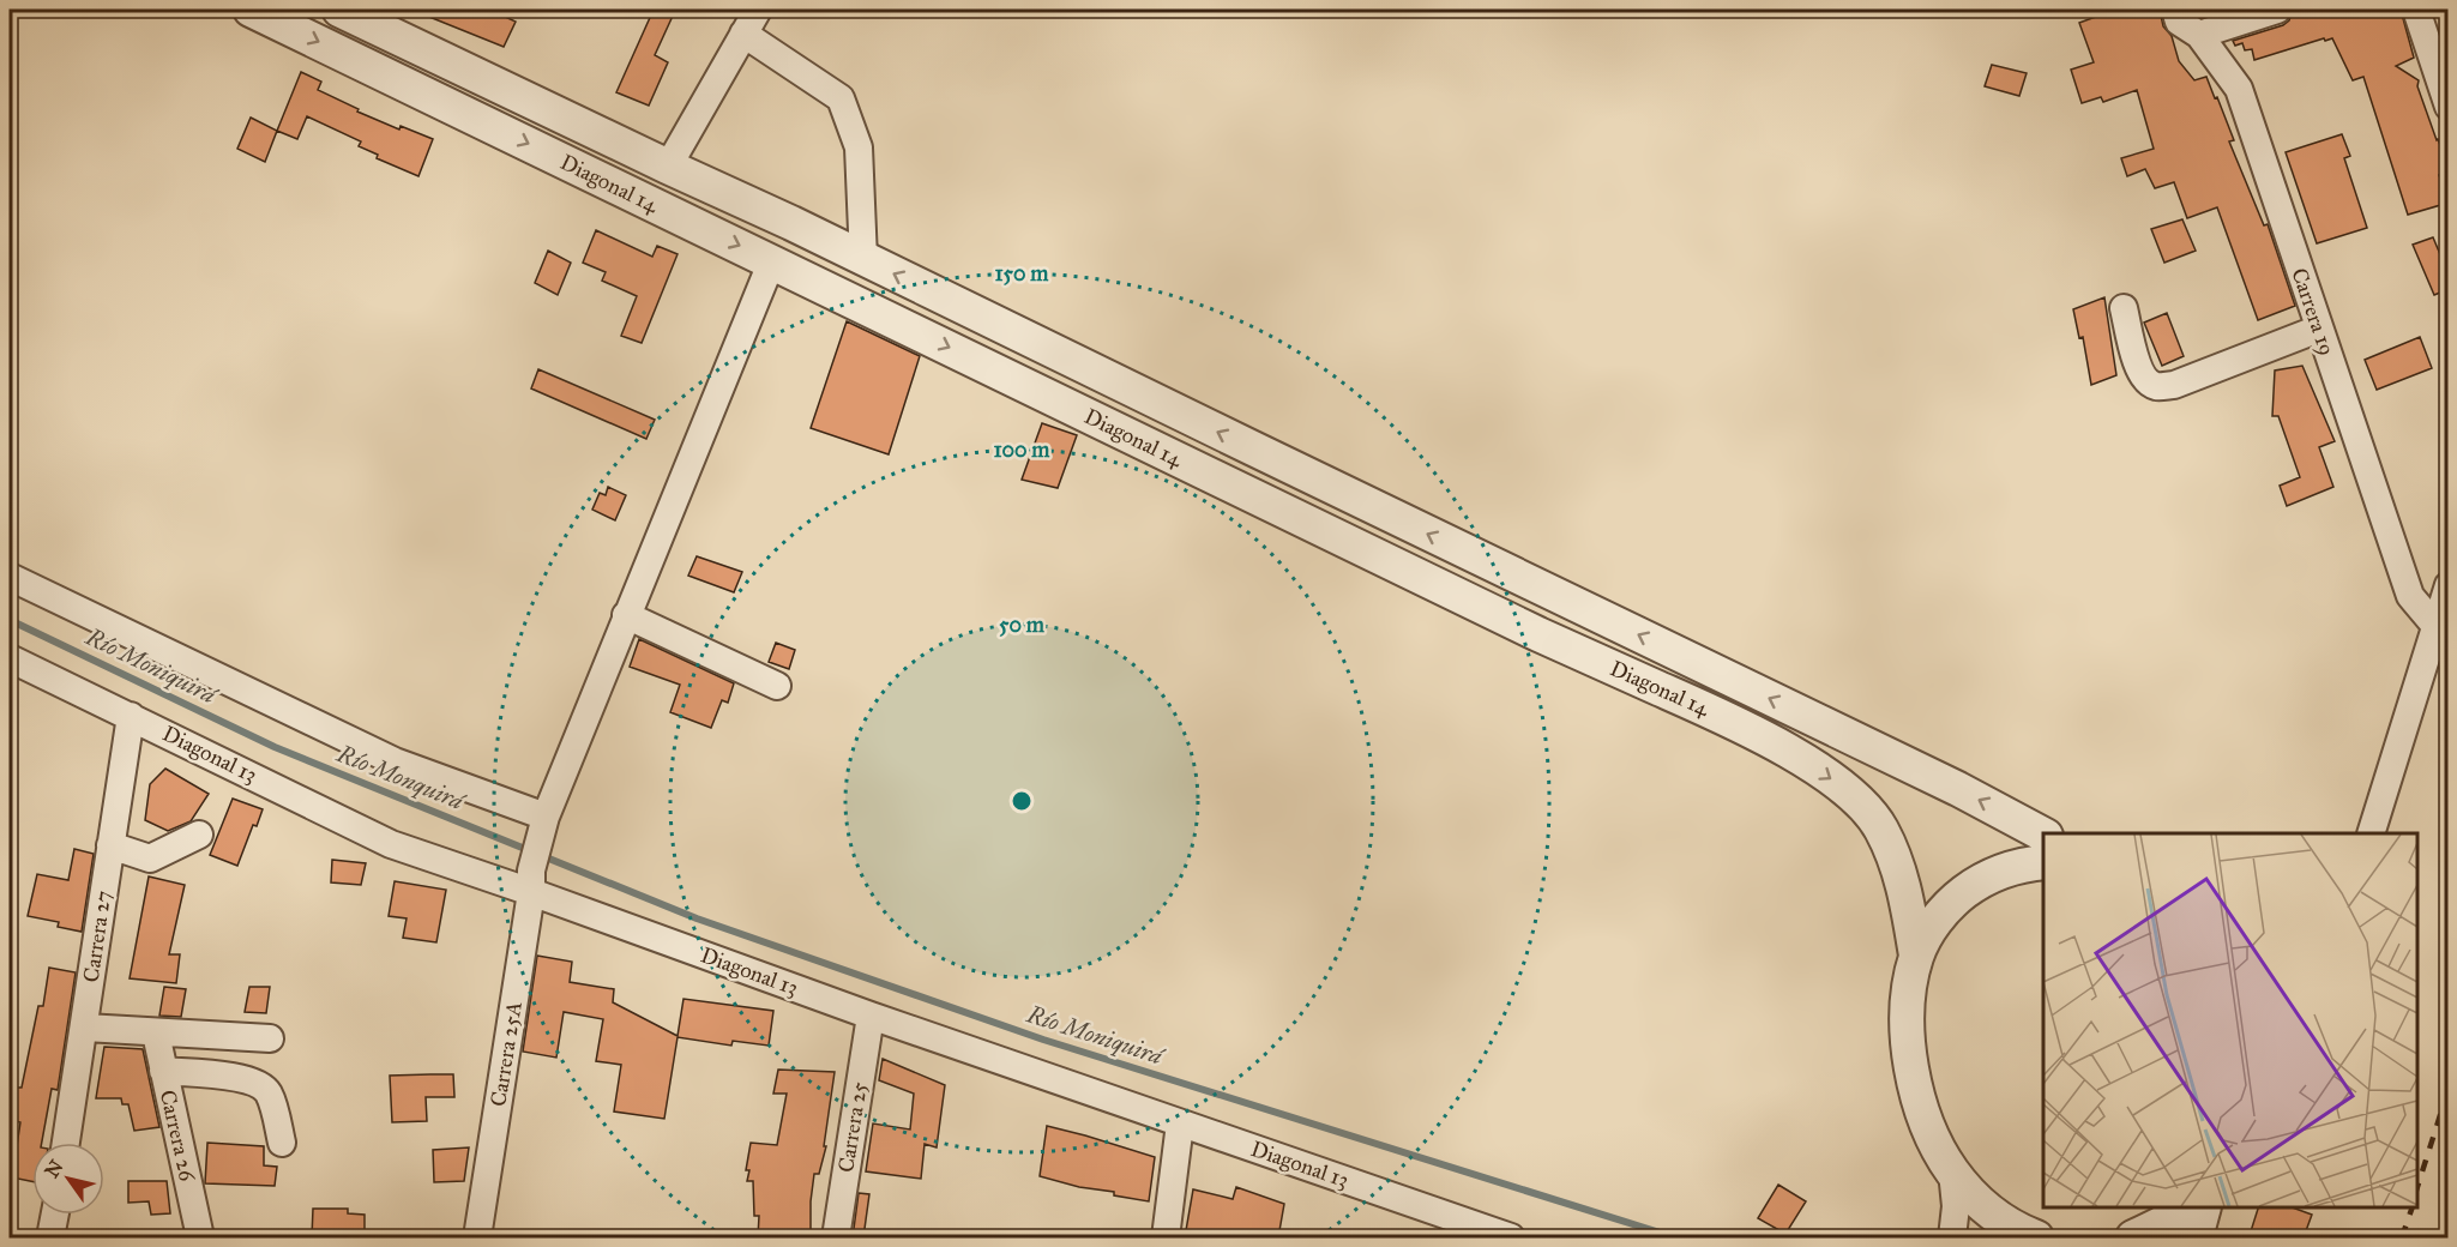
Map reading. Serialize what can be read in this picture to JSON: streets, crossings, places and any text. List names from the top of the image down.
{
  "streets": {
    "street": [
      "Diagonal 14",
      "Carrera 19",
      "Diagonal 13",
      "Carrera 27",
      "Carrera 25A",
      "Carrera 25",
      "Carrera 26"
    ]
  },
  "crossings": [
    ["Diagonal 14", "Carrera 25A"],
    ["Diagonal 13", "Carrera 27"],
    ["Diagonal 13", "Carrera 25A"],
    ["Diagonal 13", "Carrera 25"]
  ],
  "water": ["Río Moniquirá", "Río Monquirá"],
  "north": "top left",
  "rings": ["150 m", "100 m", "50 m"]
}
